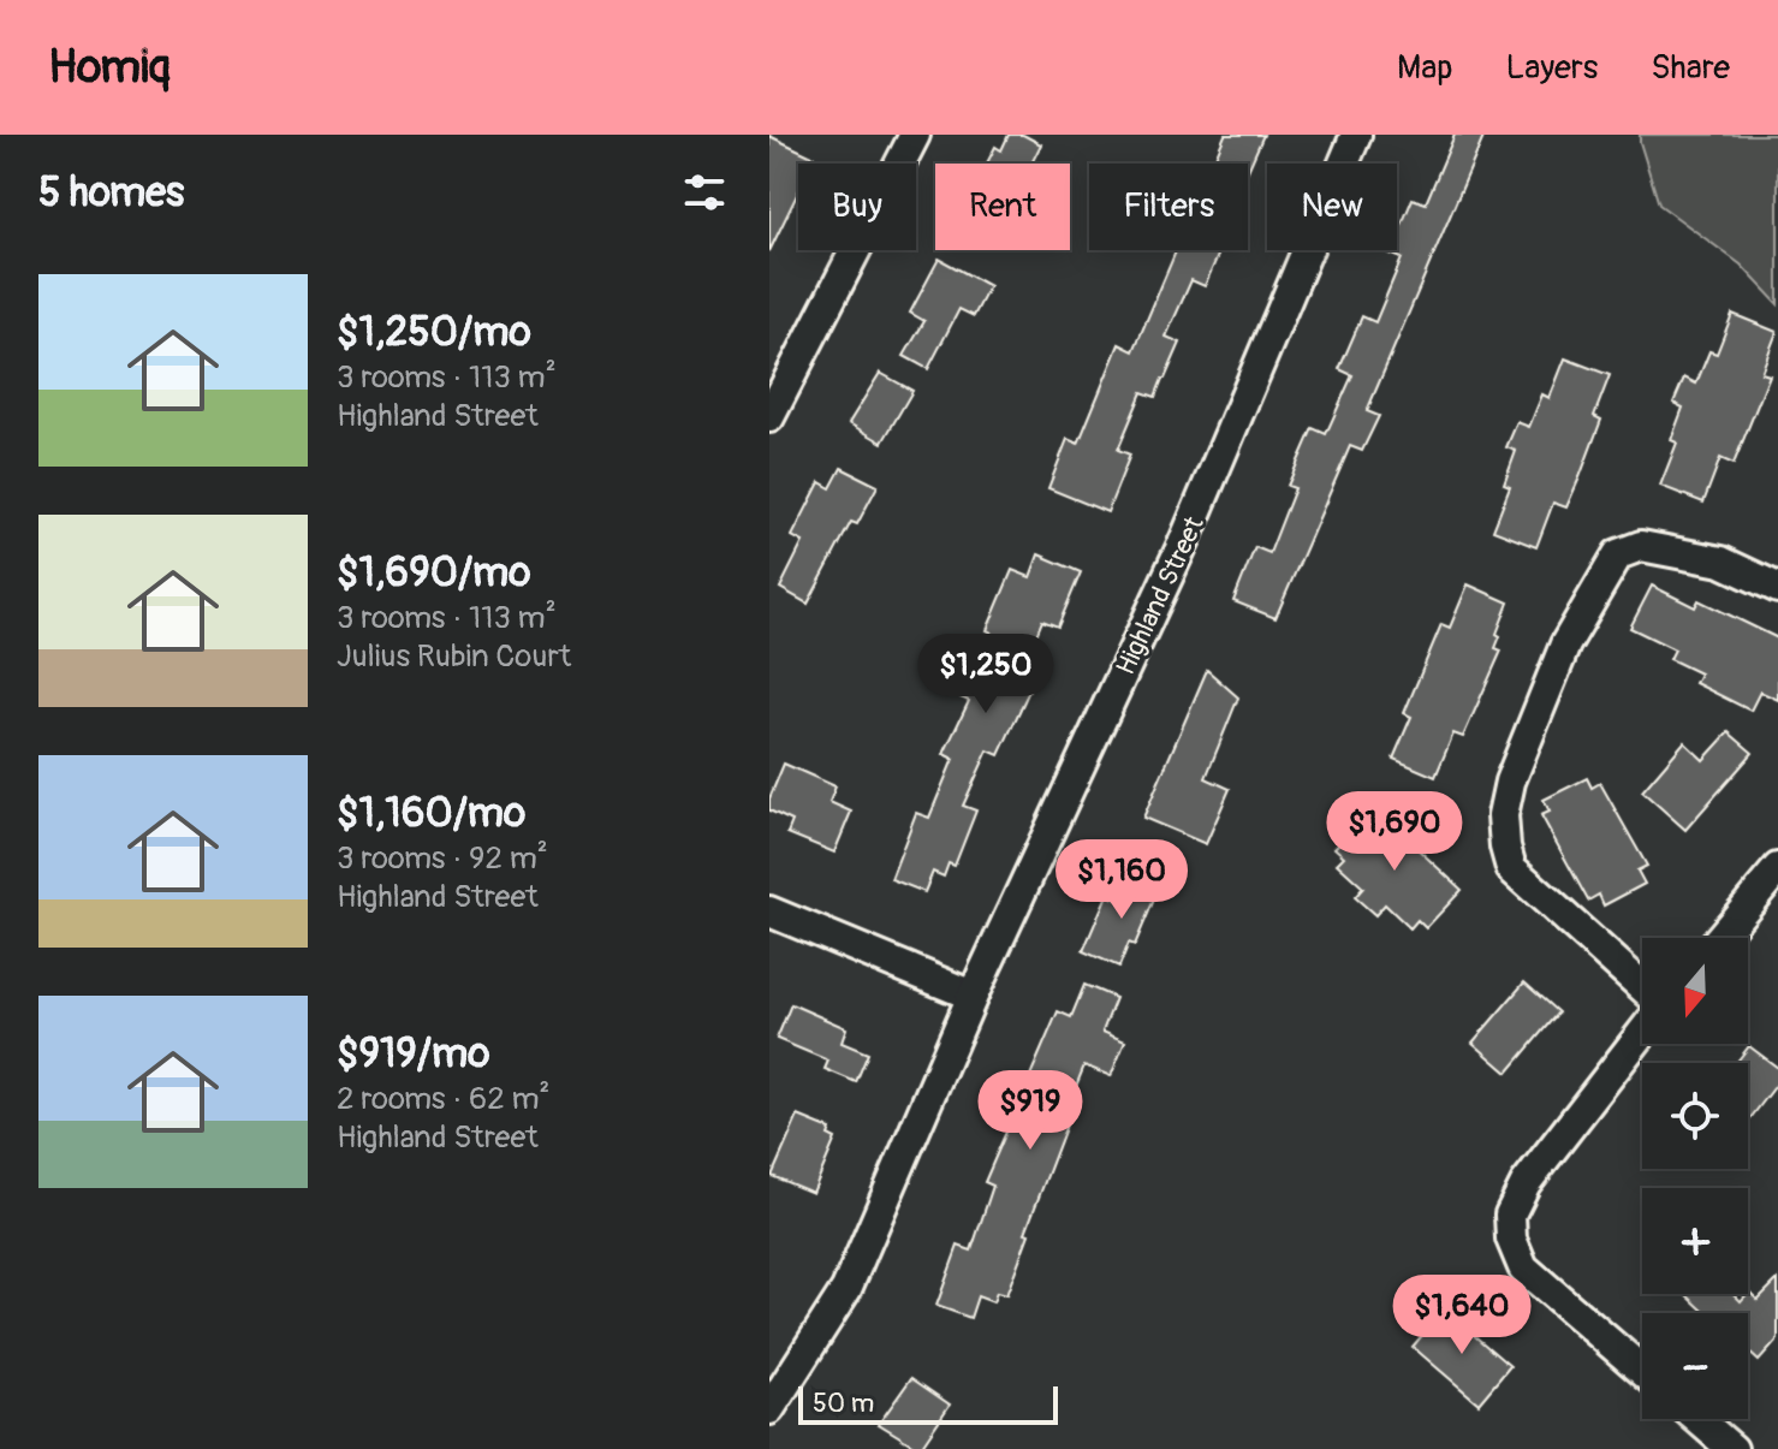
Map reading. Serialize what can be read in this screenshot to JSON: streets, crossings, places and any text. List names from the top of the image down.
{
  "streets": {
    "street": ["Highland Street"]
  },
  "scale_bar": "50 m",
  "north": "bottom",
  "page": {
    "header": "Homiq",
    "nav": ["Map", "Layers", "Share"],
    "heading": "5 homes",
    "chip": [
      "Buy",
      "Rent",
      "Filters",
      "New"
    ],
    "list": [
      {
        "name": "$1,250/mo",
        "note": "3 rooms · 113 m² · Highland Street"
      },
      {
        "name": "$1,690/mo",
        "note": "3 rooms · 113 m² · Julius Rubin Court"
      },
      {
        "name": "$1,160/mo",
        "note": "3 rooms · 92 m² · Highland Street"
      },
      {
        "name": "$919/mo",
        "note": "2 rooms · 62 m² · Highland Street"
      }
    ],
    "price": [
      "$1,250",
      "$1,690",
      "$1,160",
      "$919",
      "$1,640"
    ],
    "map_buttons": ["+", "−"],
    "scale": "50 m"
  }
}
